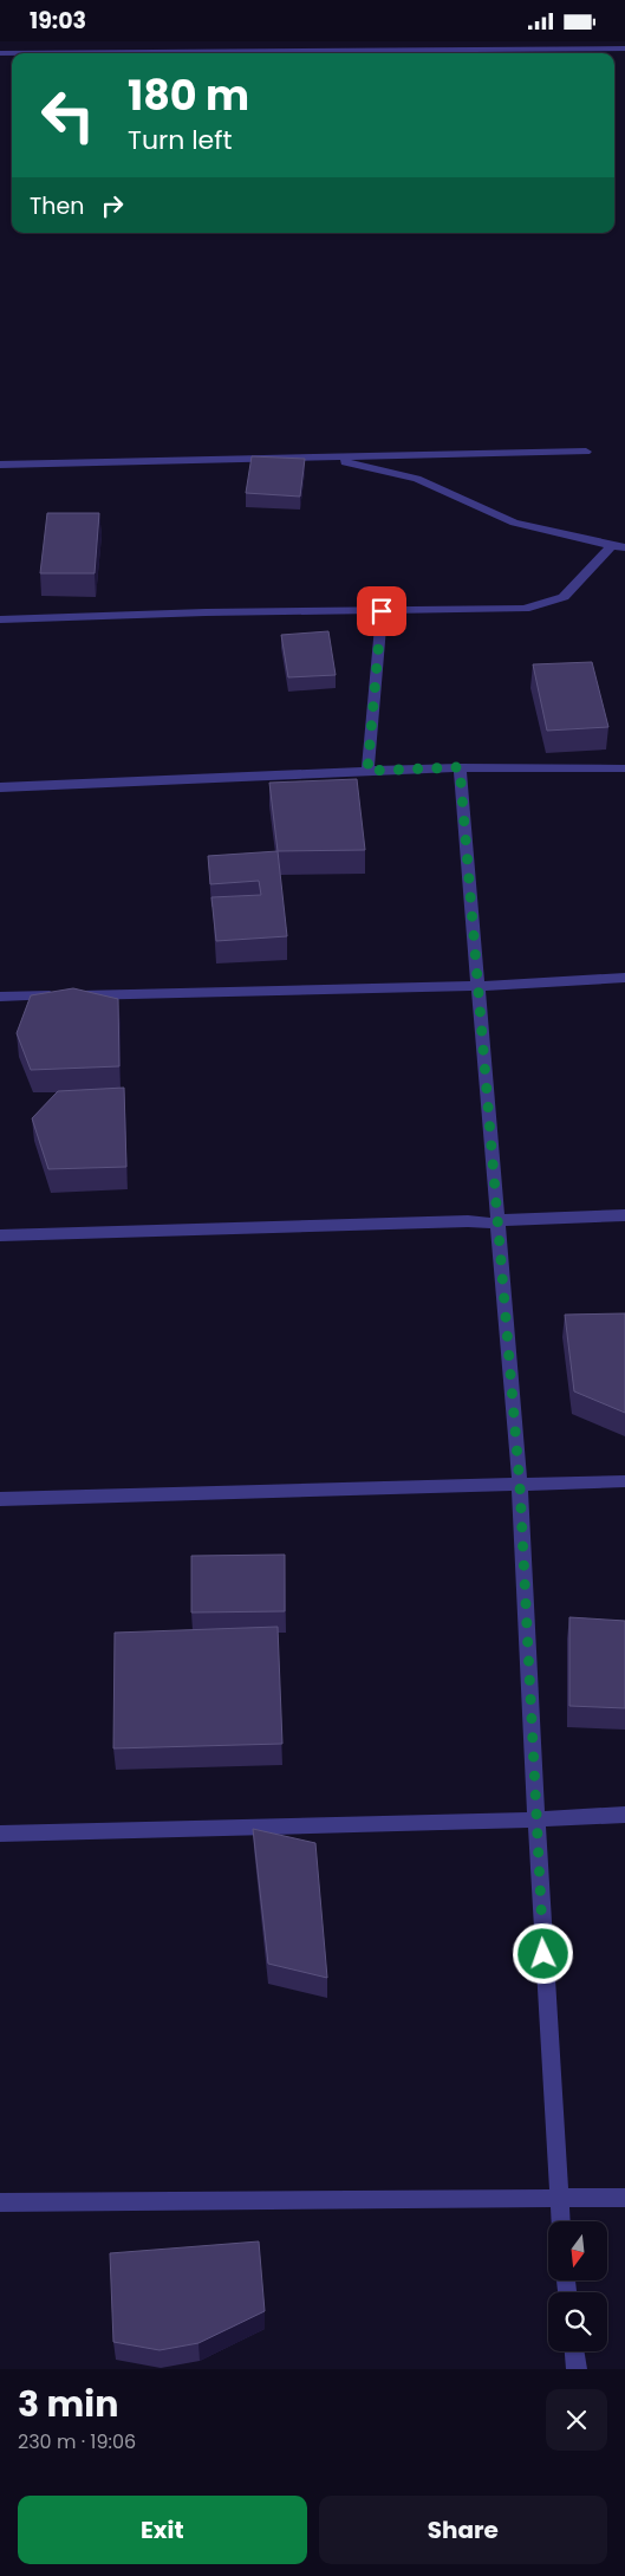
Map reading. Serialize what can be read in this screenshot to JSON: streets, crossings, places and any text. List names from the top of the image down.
{
  "north": "bottom",
  "page": {
    "status": "19:03",
    "turn": ["180 m", "Turn left"],
    "then": "Then",
    "heading": ["3 min", "230 m · 19:06"],
    "buttons": ["Exit", "Share"]
  }
}
